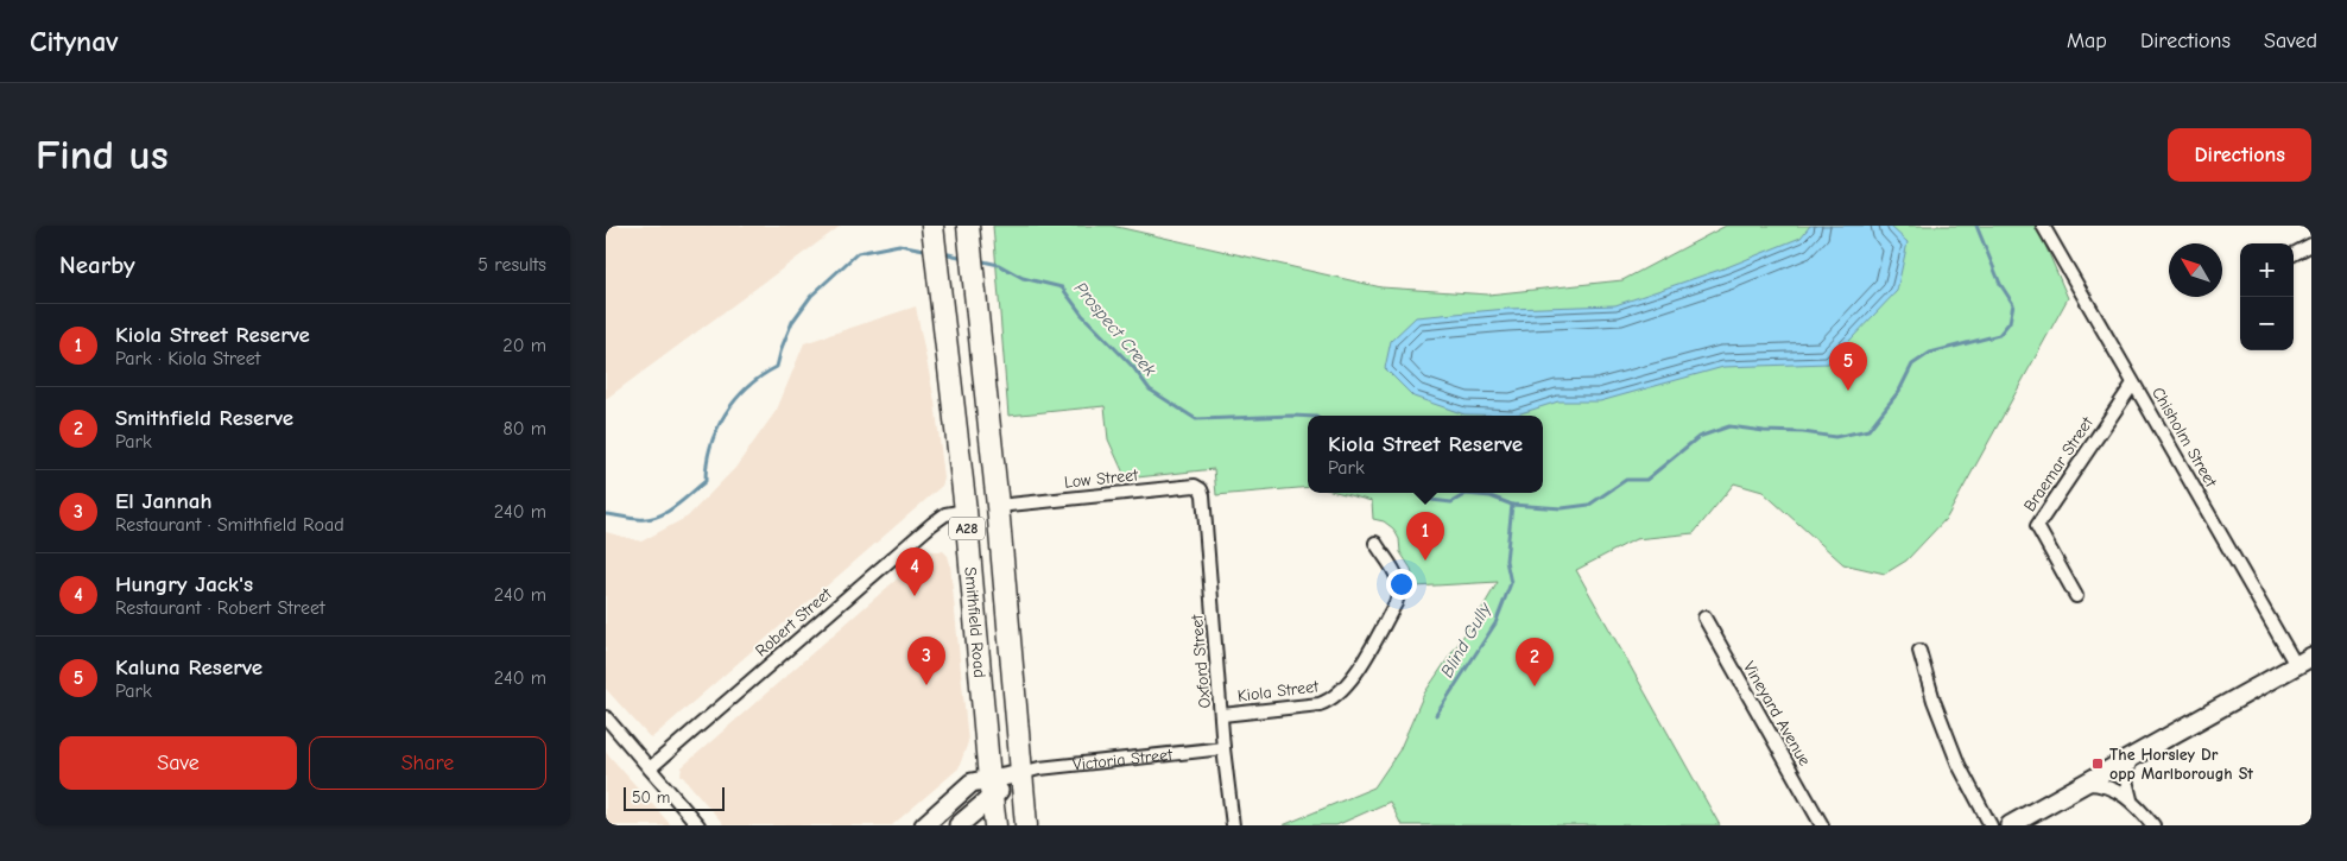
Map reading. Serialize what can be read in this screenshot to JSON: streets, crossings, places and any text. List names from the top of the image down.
{
  "streets": {
    "highway": ["A28", "Smithfield Road"],
    "main road": ["Victoria Street"],
    "street": [
      "Chisholm Street",
      "Braemar Street",
      "Low Street",
      "Robert Street",
      "Oxford Street",
      "Kiola Street",
      "Vineyard Avenue"
    ]
  },
  "crossings": [
    ["Chisholm Street", "Braemar Street"],
    ["Low Street", "Smithfield Road"],
    ["Low Street", "Oxford Street"],
    ["Robert Street", "Smithfield Road"],
    ["Smithfield Road", "Victoria Street"],
    ["Oxford Street", "Kiola Street"],
    ["Oxford Street", "Victoria Street"]
  ],
  "water": ["Prospect Creek", "Blind Gully"],
  "places": {
    "transit": ["The Horsley Dr opp Marlborough St"]
  },
  "scale_bar": "50 m",
  "north": "top left",
  "page": {
    "header": "Citynav",
    "nav": ["Map", "Directions", "Saved"],
    "buttons": [
      "Directions",
      ["Save", "Share"]
    ],
    "title": "Find us",
    "heading": ["Nearby", "5 results"],
    "map_buttons": ["+", "−"],
    "list": [
      {
        "mark": "1",
        "name": "Kiola Street Reserve",
        "note": "Park · Kiola Street",
        "value": "20 m"
      },
      {
        "mark": "2",
        "name": "Smithfield Reserve",
        "note": "Park",
        "value": "80 m"
      },
      {
        "mark": "3",
        "name": "El Jannah",
        "note": "Restaurant · Smithfield Road",
        "value": "240 m"
      },
      {
        "mark": "4",
        "name": "Hungry Jack's",
        "note": "Restaurant · Robert Street",
        "value": "240 m"
      },
      {
        "mark": "5",
        "name": "Kaluna Reserve",
        "note": "Park",
        "value": "240 m"
      }
    ],
    "pins": [
      "5",
      "1",
      "4",
      "3",
      "2"
    ],
    "popup": ["Kiola Street Reserve", "Park"],
    "scale": "50 m"
  }
}
